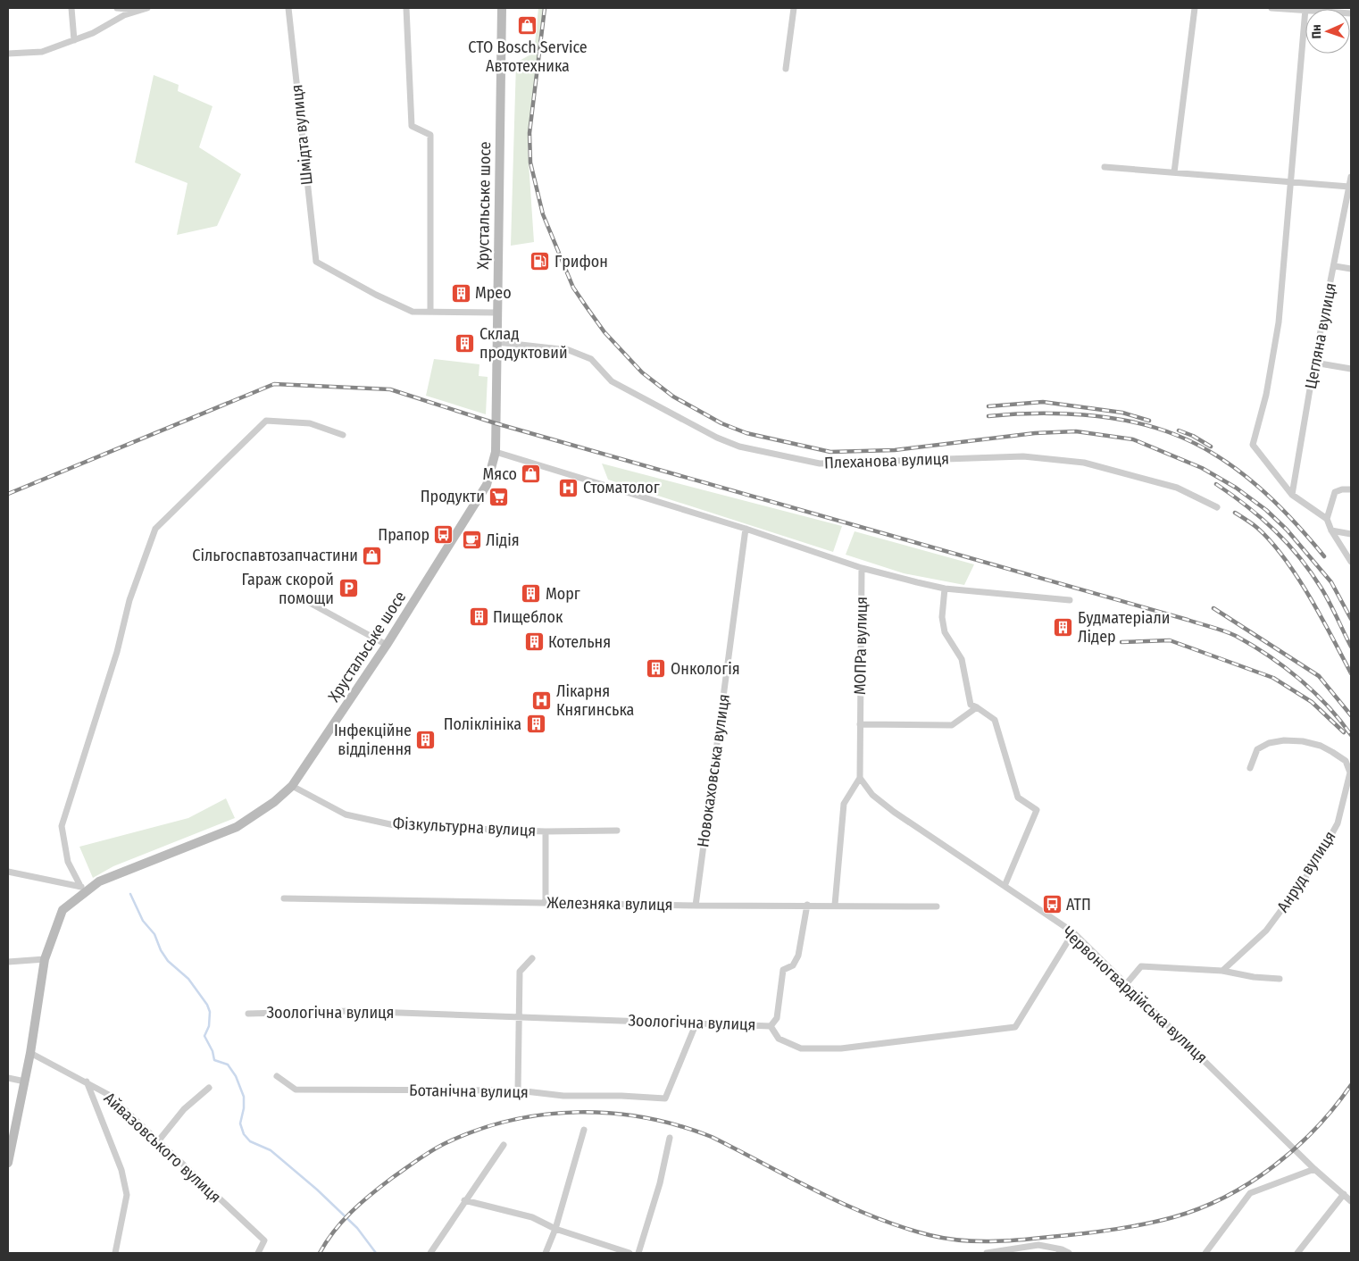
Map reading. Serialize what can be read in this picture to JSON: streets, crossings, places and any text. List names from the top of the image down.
{
  "streets": {
    "street": [
      "Шмідта вулиця",
      "Хрустальське шосе",
      "Цегляна вулиця",
      "Плеханова вулиця",
      "МОПРа вулиця",
      "Новокаховська вулиця",
      "Фізкультурна вулиця",
      "Анруд вулиця",
      "Железняка вулиця",
      "Червоногвардійська вулиця",
      "Зоологічна вулиця",
      "Ботанічна вулиця",
      "Айвазовського вулиця"
    ]
  },
  "crossings": [
    ["Хрустальське шосе", "Плеханова вулиця"],
    ["Хрустальське шосе", "Фізкультурна вулиця"],
    ["Хрустальське шосе", "Айвазовського вулиця"],
    ["МОПРа вулиця", "Червоногвардійська вулиця"],
    ["Новокаховська вулиця", "Железняка вулиця"],
    ["Червоногвардійська вулиця", "Зоологічна вулиця"],
    ["Зоологічна вулиця", "Ботанічна вулиця"]
  ],
  "places": {
    "shop": ["СТО Bosch Service Автотехника", "Мясо", "Сільгоспавтозапчастини"],
    "fuel station": ["Грифон"],
    "building": [
      "Мрео",
      "Склад продуктовий",
      "Морг",
      "Пищеблок",
      "Будматеріали Лідер",
      "Котельня",
      "Онкологія",
      "Поліклініка",
      "Інфекційне відділення"
    ],
    "hospital": ["Стоматолог", "Лікарня Княгинська"],
    "supermarket": ["Продукти"],
    "bus stop": ["Прапор", "АТП"],
    "cafe": ["Лідія"],
    "parking": ["Гараж скорой помощи"]
  },
  "north": "left"
}
